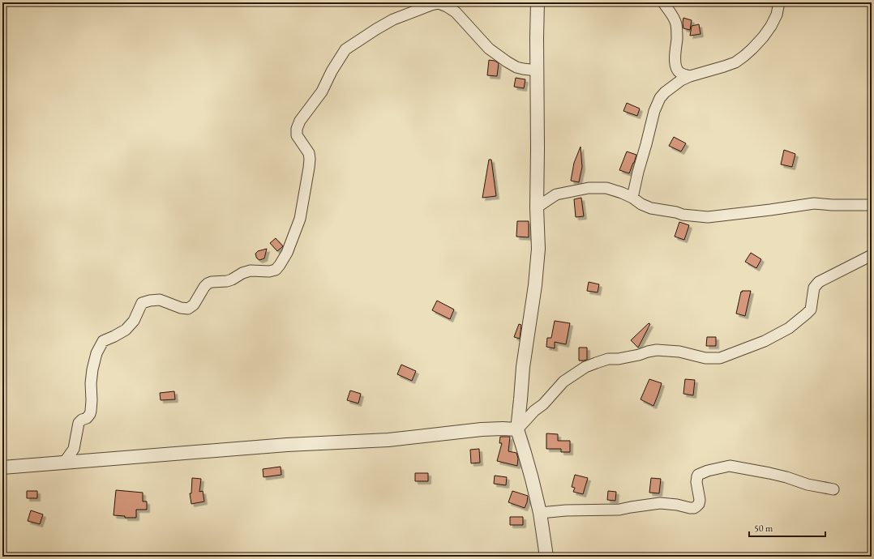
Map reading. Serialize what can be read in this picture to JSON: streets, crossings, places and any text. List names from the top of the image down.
{
  "scale_bar": "50 m"
}
